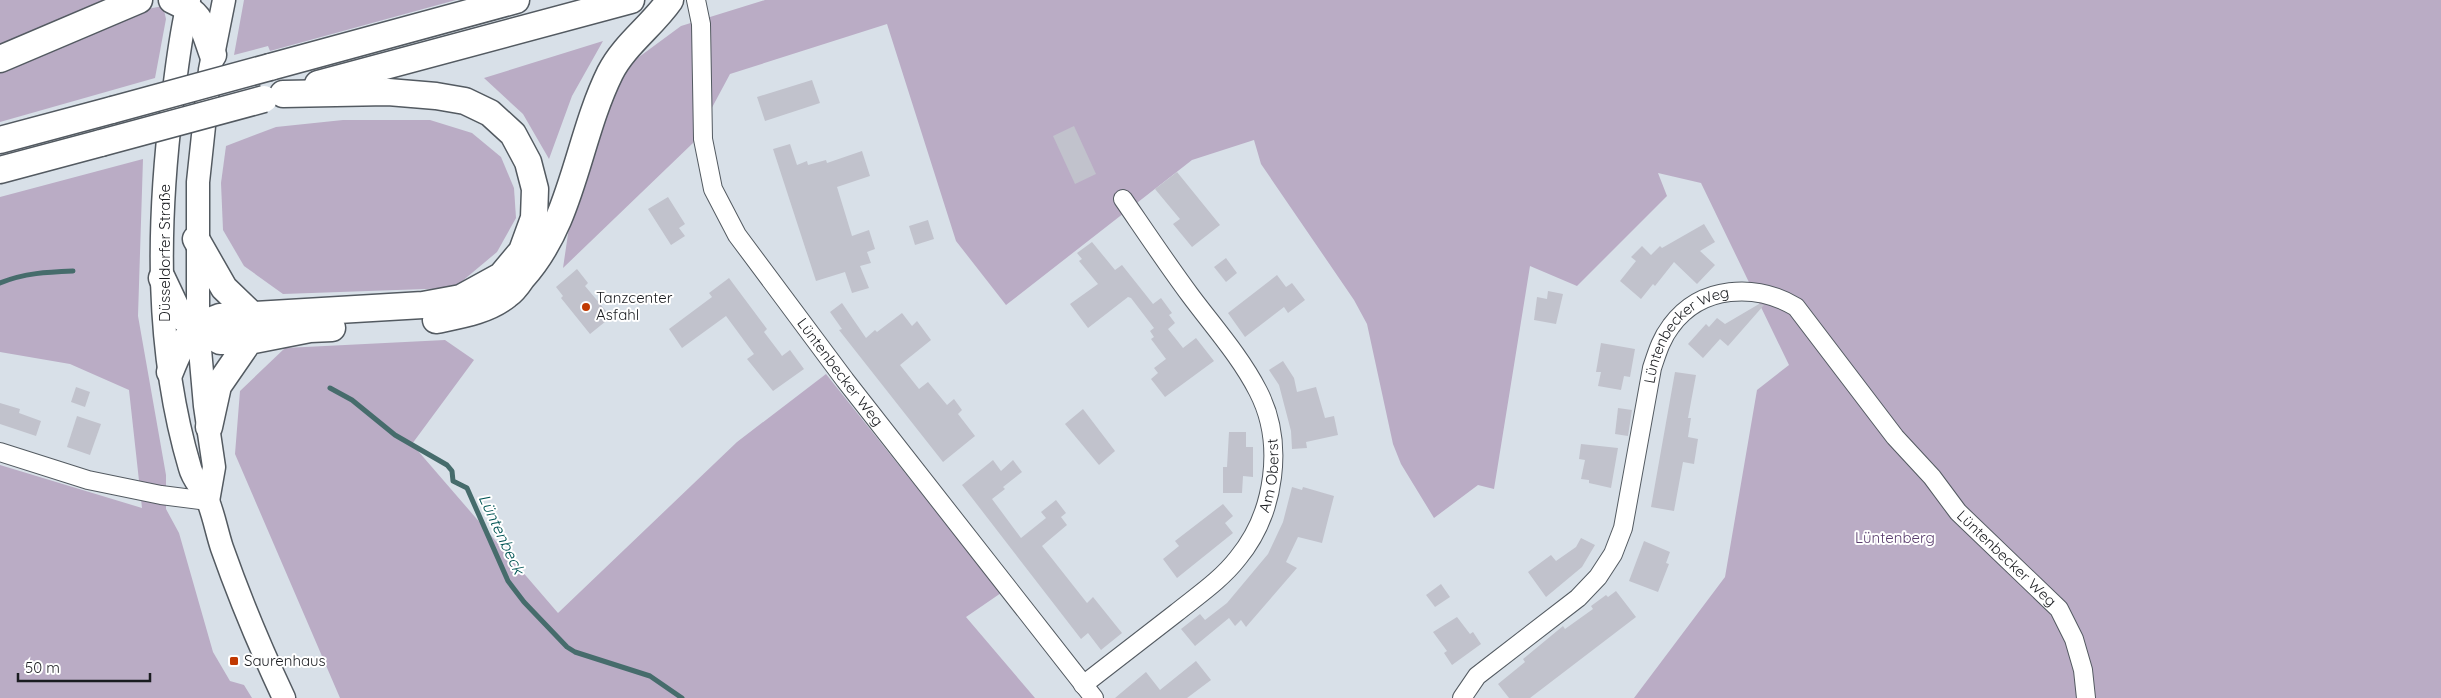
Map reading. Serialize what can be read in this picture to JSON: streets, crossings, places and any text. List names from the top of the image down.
{
  "streets": {
    "main road": ["Düsseldorfer Straße"],
    "street": ["Lüntenbecker Weg", "Am Oberst"]
  },
  "crossings": [
    ["Lüntenbecker Weg", "Am Oberst"]
  ],
  "water": ["Lüntenbeck"],
  "parks": ["Lüntenberg"],
  "places": {
    "other": ["Tanzcenter Asfahl"],
    "transit": ["Saurenhaus"]
  },
  "scale_bar": "50 m"
}
